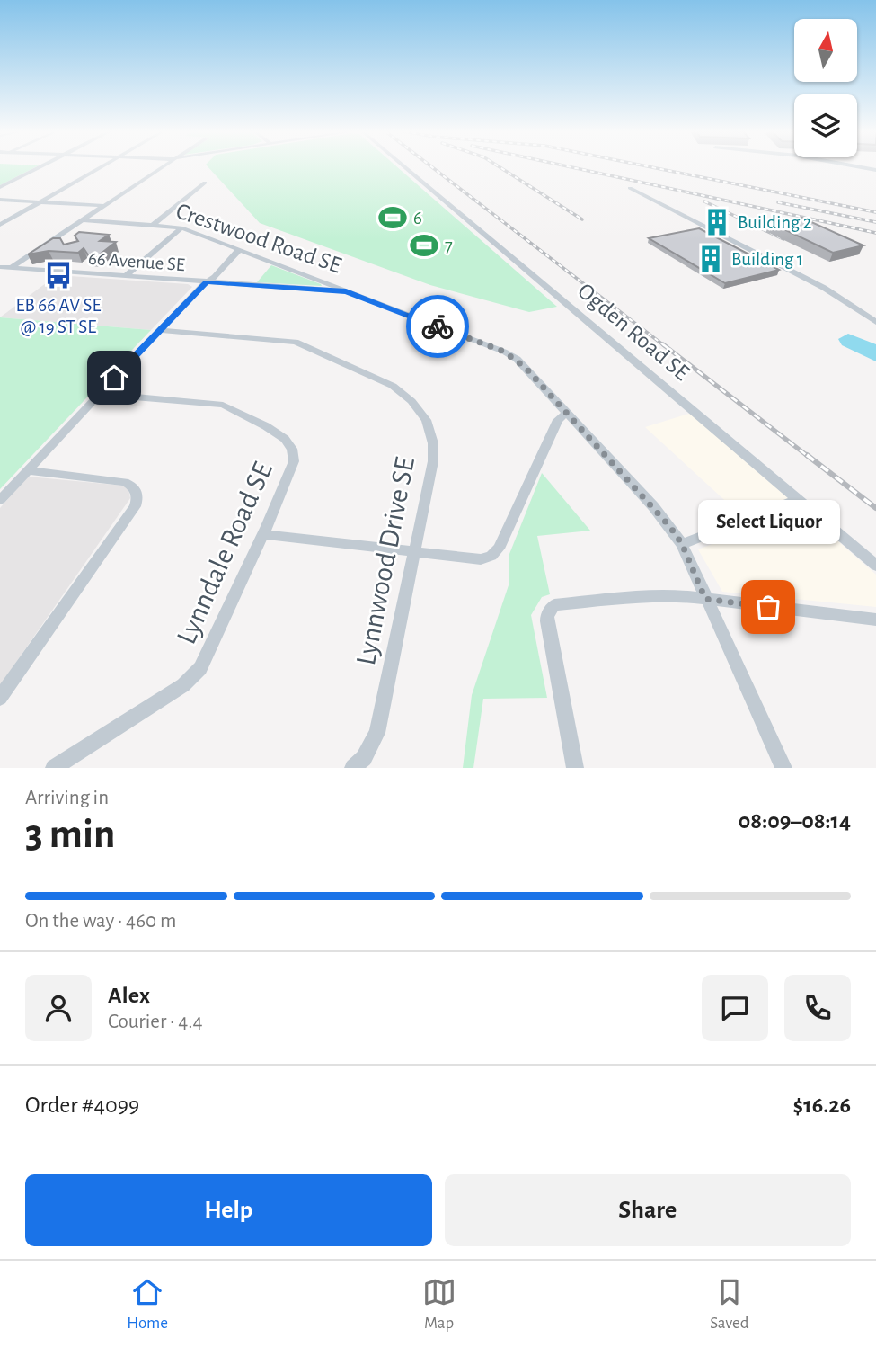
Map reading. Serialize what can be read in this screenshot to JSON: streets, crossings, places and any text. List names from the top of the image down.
{
  "streets": {
    "street": [
      "Crestwood Road SE",
      "66 Avenue SE",
      "Ogden Road SE",
      "Lynndale Road SE",
      "Lynnwood Drive SE"
    ]
  },
  "crossings": [
    ["Crestwood Road SE", "66 Avenue SE"]
  ],
  "places": {
    "sports": ["6", "7"],
    "building": ["Building 2", "Building 1"],
    "bus stop": ["EB 66 AV SE @ 19 ST SE"],
    "other": ["Select Liquor"]
  },
  "north": "top",
  "page": {
    "bubble": "Select Liquor",
    "heading": ["3 min", "Arriving in", "08:09–08:14"],
    "panel": [
      "Alex",
      "Courier · 4.4",
      "Order #4099",
      "$16.26"
    ],
    "bar": "On the way · 460 m",
    "buttons": ["Help", "Share"],
    "tabs": ["Home", "Map", "Saved"]
  }
}
